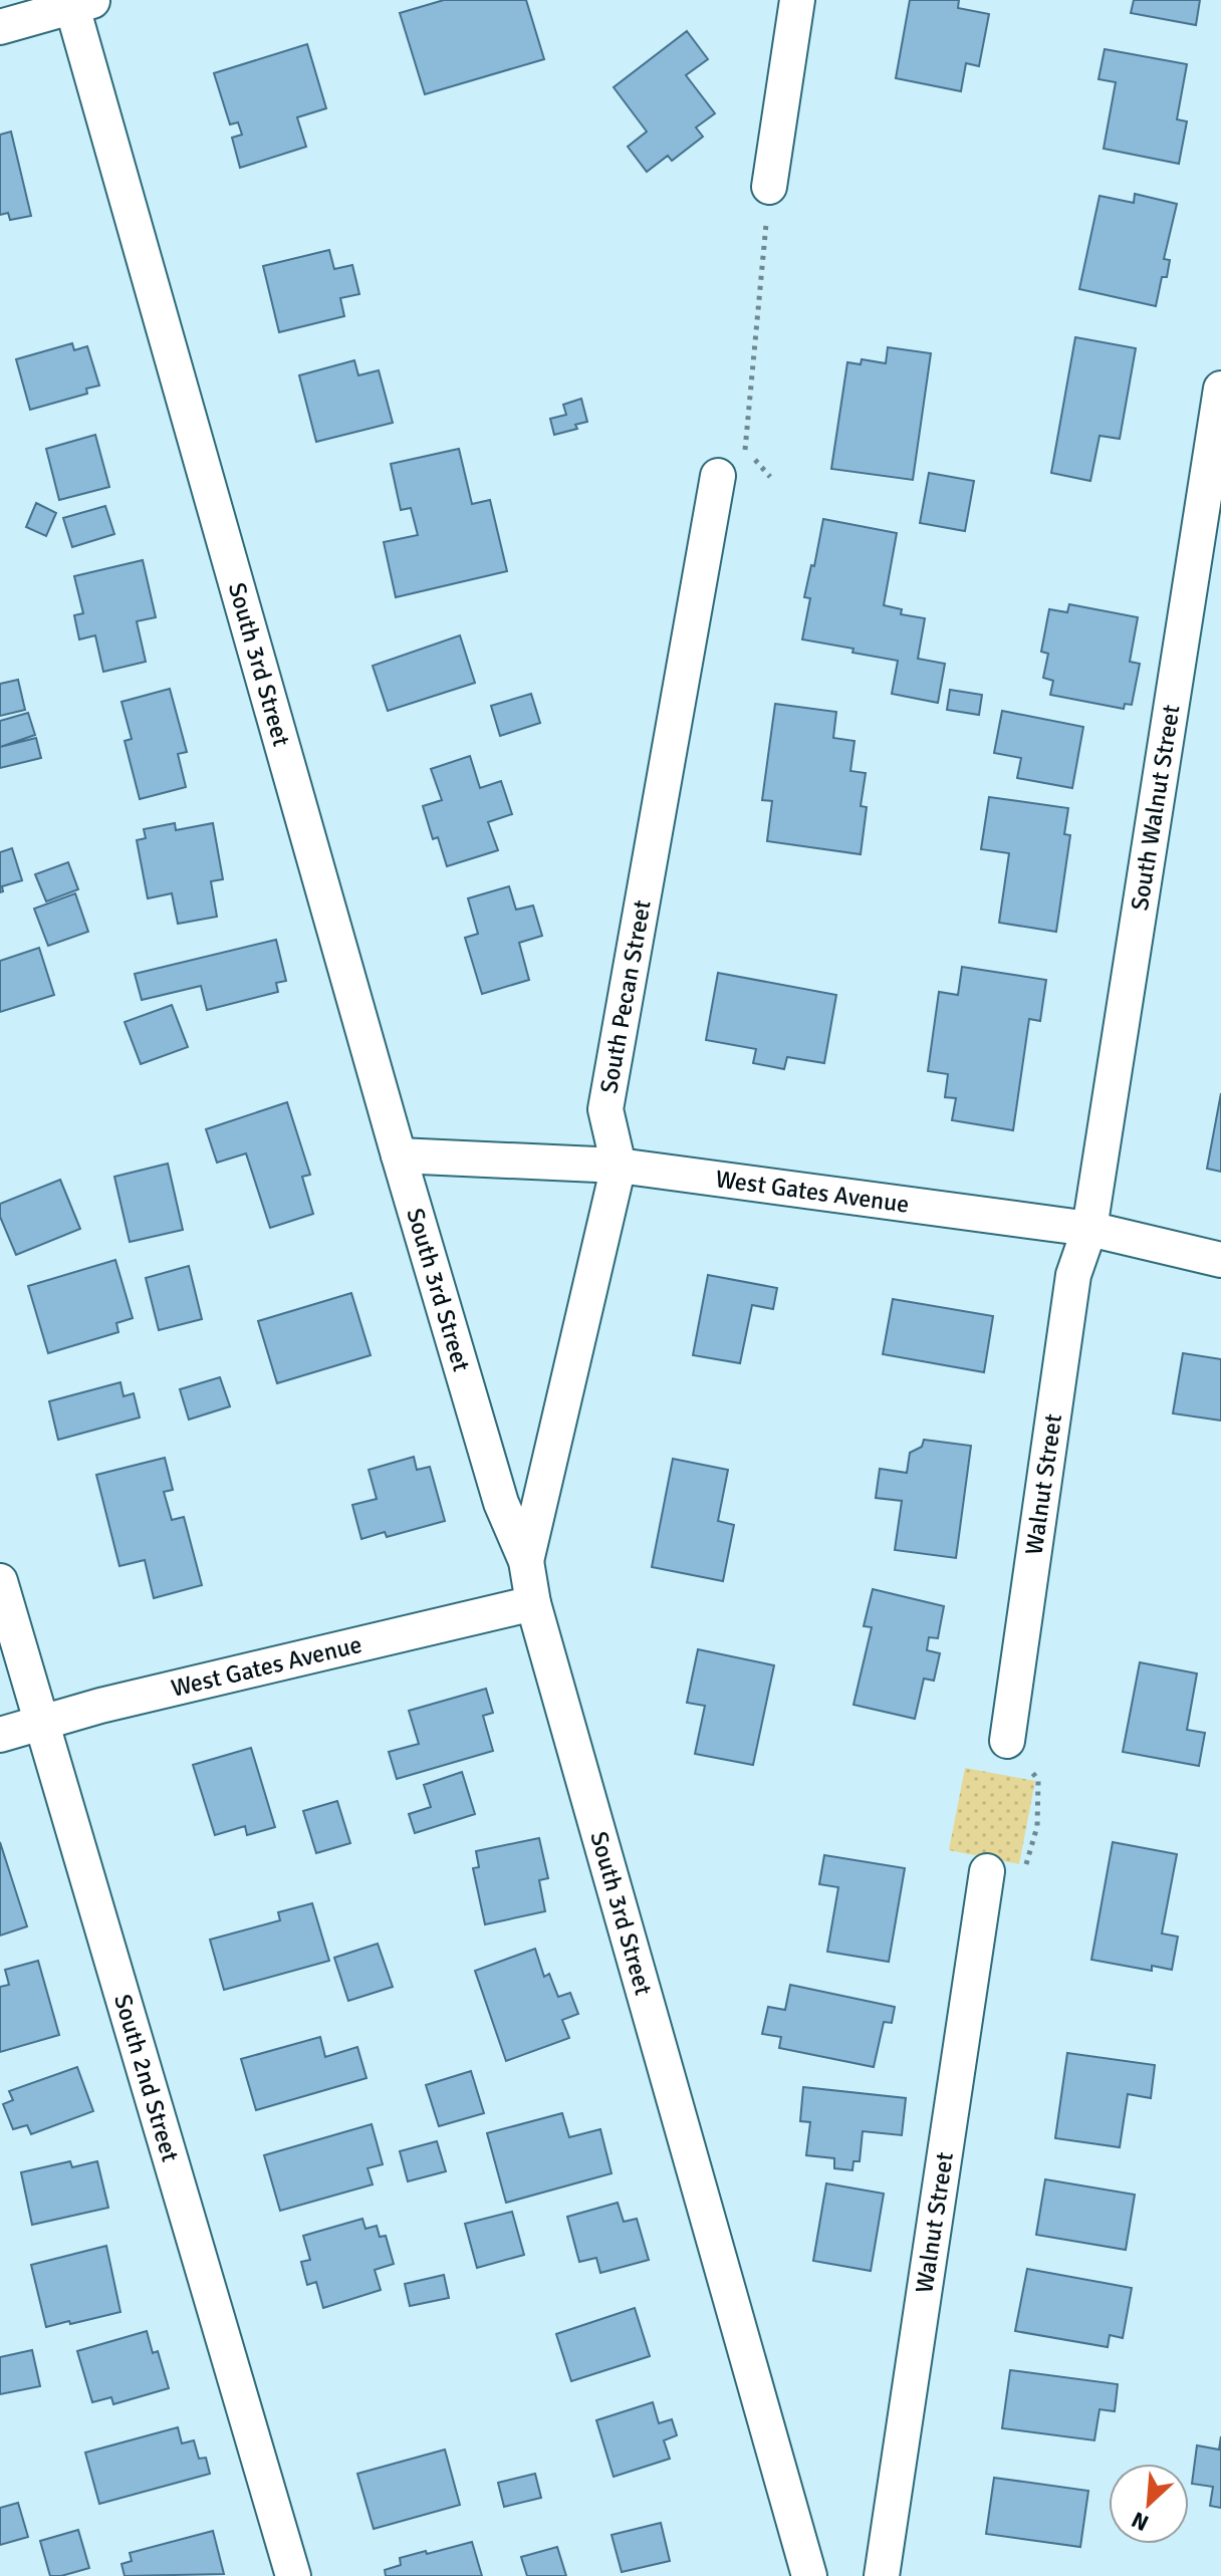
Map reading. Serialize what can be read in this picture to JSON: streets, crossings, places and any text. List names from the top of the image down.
{
  "streets": {
    "street": [
      "South 3rd Street",
      "South Walnut Street",
      "South Pecan Street",
      "West Gates Avenue",
      "Walnut Street",
      "South 2nd Street"
    ]
  },
  "crossings": [
    ["South 3rd Street", "South Pecan Street"],
    ["South 3rd Street", "West Gates Avenue"],
    ["South Walnut Street", "West Gates Avenue"],
    ["South Walnut Street", "Walnut Street"],
    ["South Pecan Street", "West Gates Avenue"],
    ["West Gates Avenue", "Walnut Street"],
    ["West Gates Avenue", "South 2nd Street"]
  ],
  "north": "bottom left"
}
